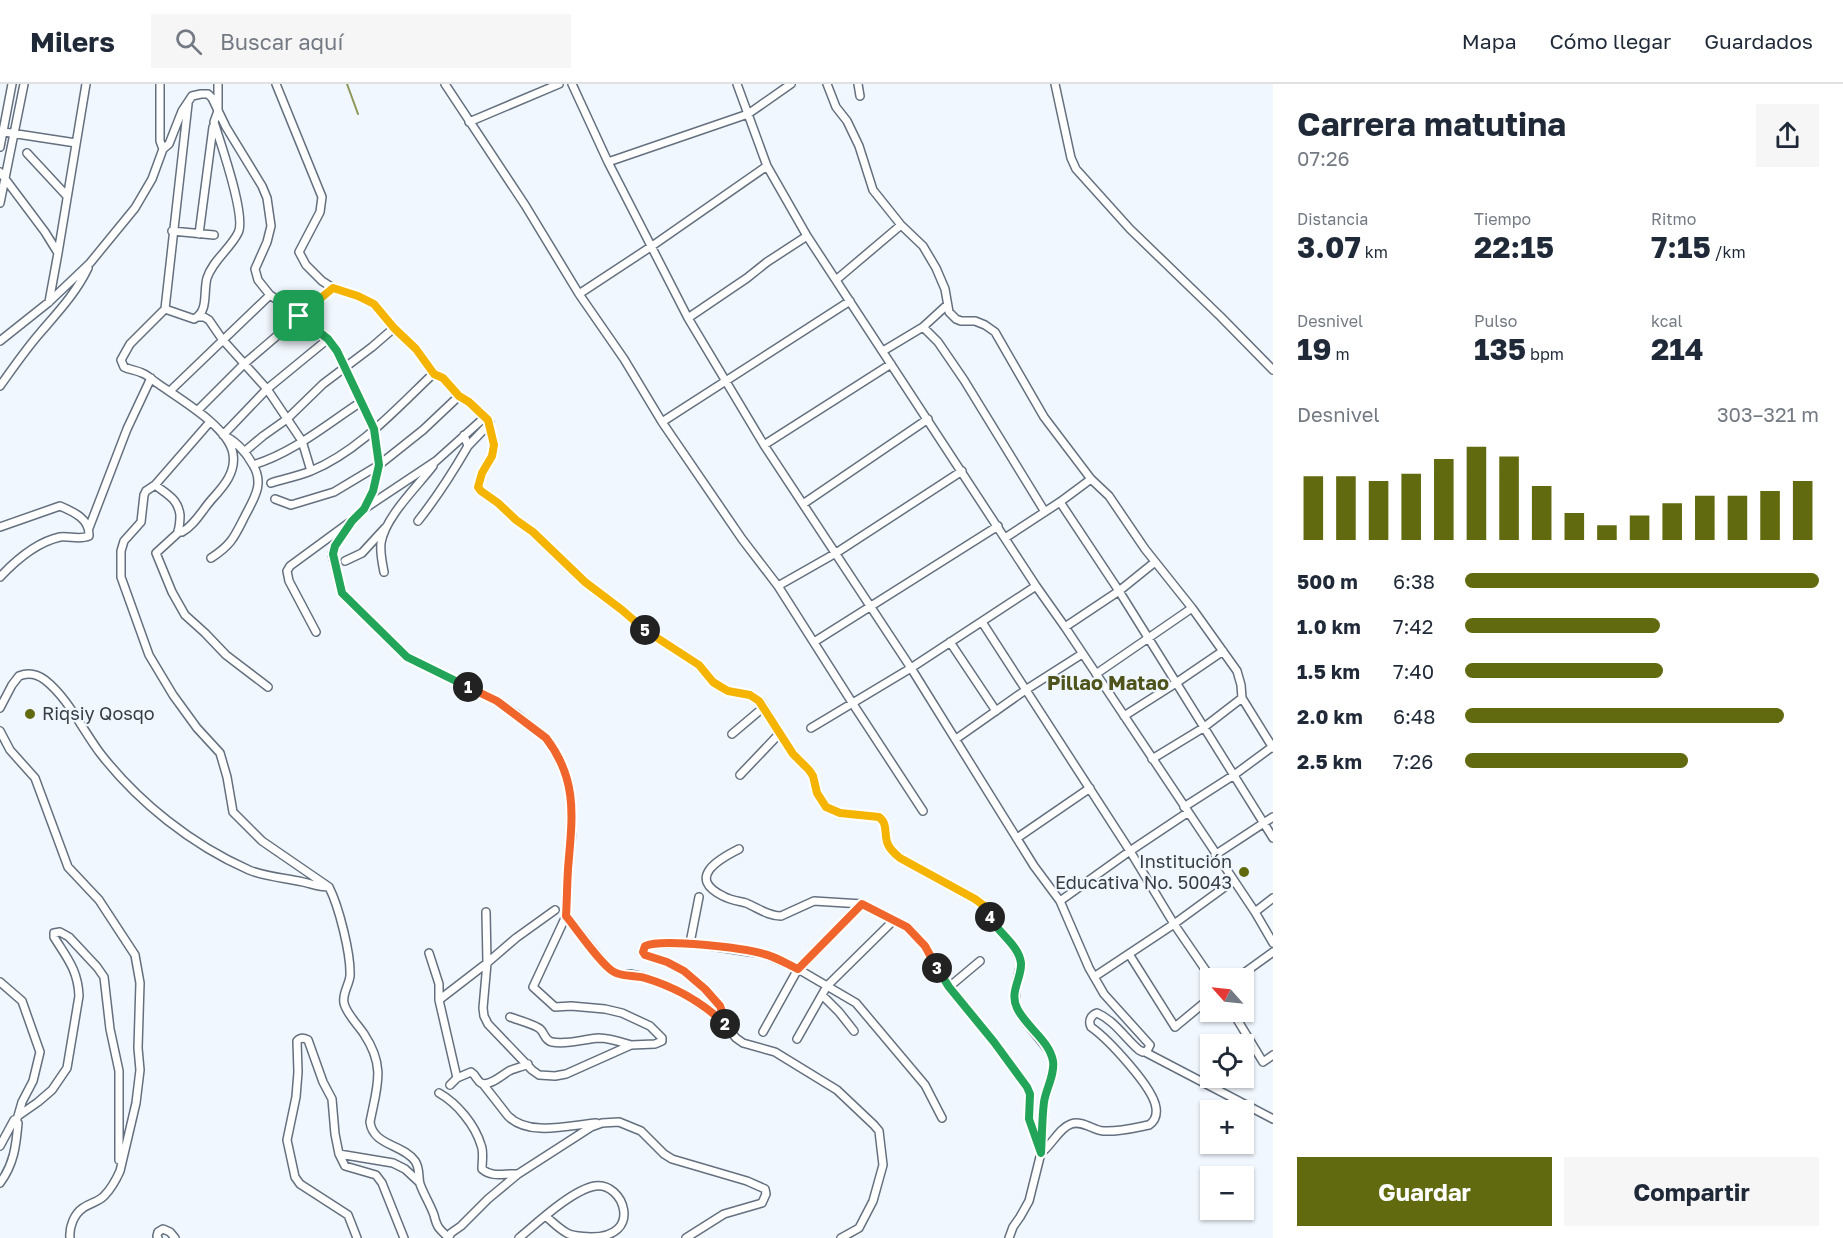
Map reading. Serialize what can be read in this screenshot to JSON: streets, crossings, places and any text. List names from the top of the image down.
{
  "districts": ["Pillao Matao"],
  "places": ["Riqsiy Qosqo", "Institución Educativa No. 50043"],
  "north": "top left",
  "page": {
    "header": "Milers",
    "search": "Buscar aquí",
    "nav": ["Mapa", "Cómo llegar", "Guardados"],
    "heading": ["Carrera matutina", "07:26"],
    "stats": [
      ["Distancia", "3.07 km"],
      ["Tiempo", "22:15"],
      ["Ritmo", "7:15 /km"],
      ["Desnivel", "19 m"],
      ["Pulso", "135 bpm"],
      ["kcal", "214"]
    ],
    "chart": ["Desnivel", "303–321 m"],
    "list": [
      {
        "name": "500 m",
        "note": "6:38"
      },
      {
        "name": "1.0 km",
        "note": "7:42"
      },
      {
        "name": "1.5 km",
        "note": "7:40"
      },
      {
        "name": "2.0 km",
        "note": "6:48"
      },
      {
        "name": "2.5 km",
        "note": "7:26"
      }
    ],
    "pins": [
      "5",
      "1",
      "4",
      "3",
      "2"
    ],
    "map_buttons": ["+", "−"],
    "buttons": ["Guardar", "Compartir"]
  }
}
